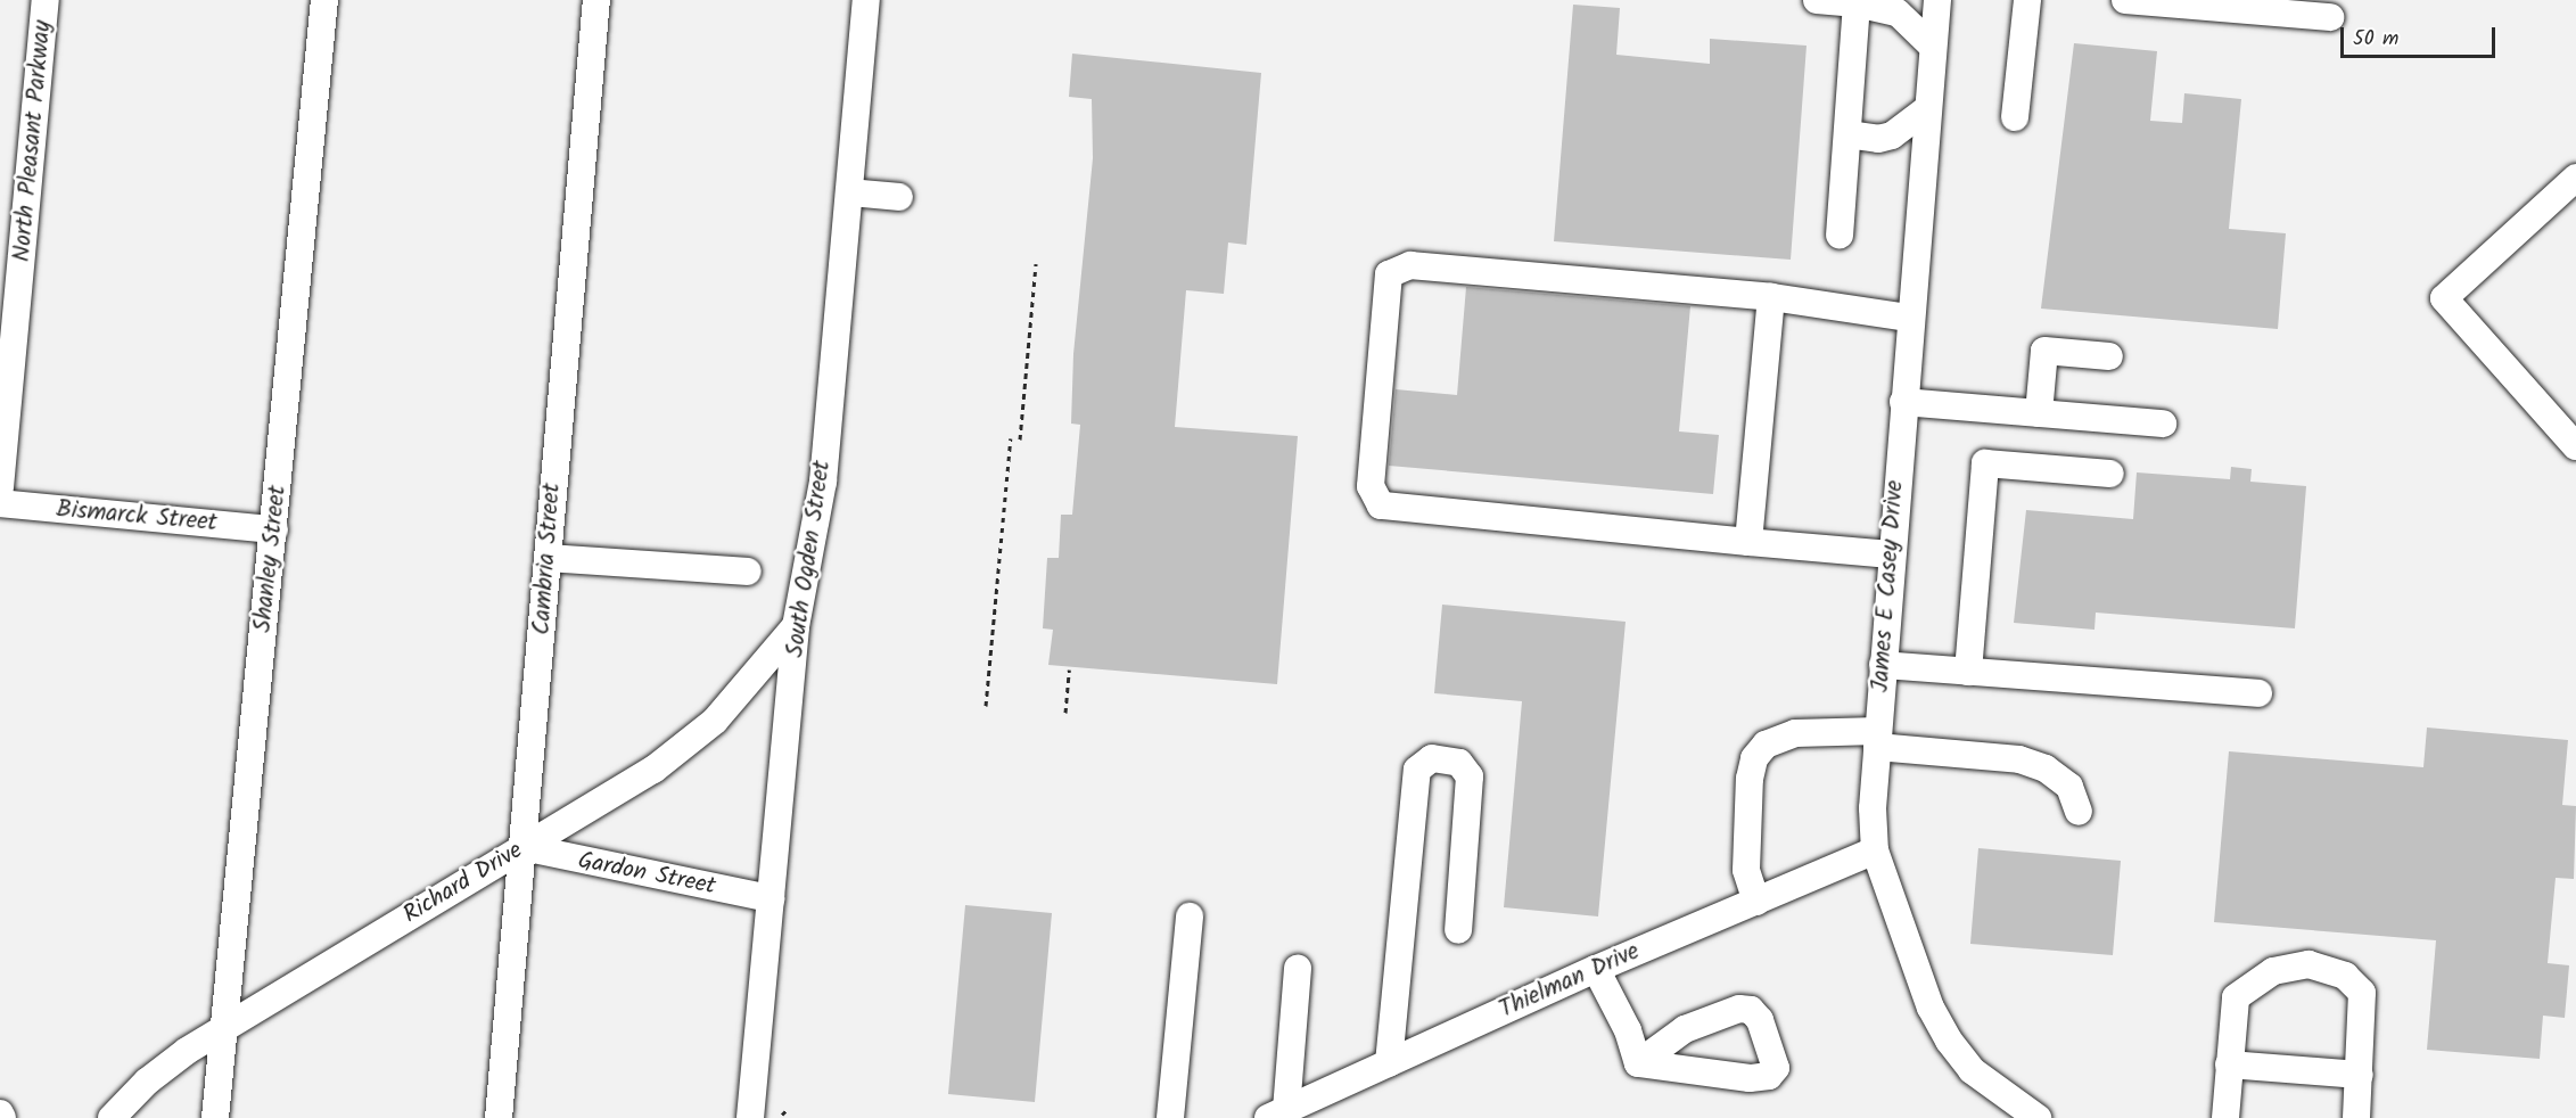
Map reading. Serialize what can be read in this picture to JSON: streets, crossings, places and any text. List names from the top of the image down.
{
  "streets": {
    "street": [
      "North Pleasant Parkway",
      "Bismarck Street",
      "Shanley Street",
      "Cambria Street",
      "South Ogden Street",
      "James E Casey Drive",
      "Gardon Street",
      "Richard Drive",
      "Thielman Drive"
    ]
  },
  "crossings": [
    ["Bismarck Street", "Shanley Street"],
    ["Shanley Street", "Richard Drive"],
    ["Cambria Street", "Gardon Street"],
    ["Cambria Street", "Richard Drive"],
    ["South Ogden Street", "Gardon Street"],
    ["South Ogden Street", "Richard Drive"],
    ["James E Casey Drive", "Thielman Drive"],
    ["Gardon Street", "Richard Drive"]
  ],
  "scale_bar": "50 m"
}
